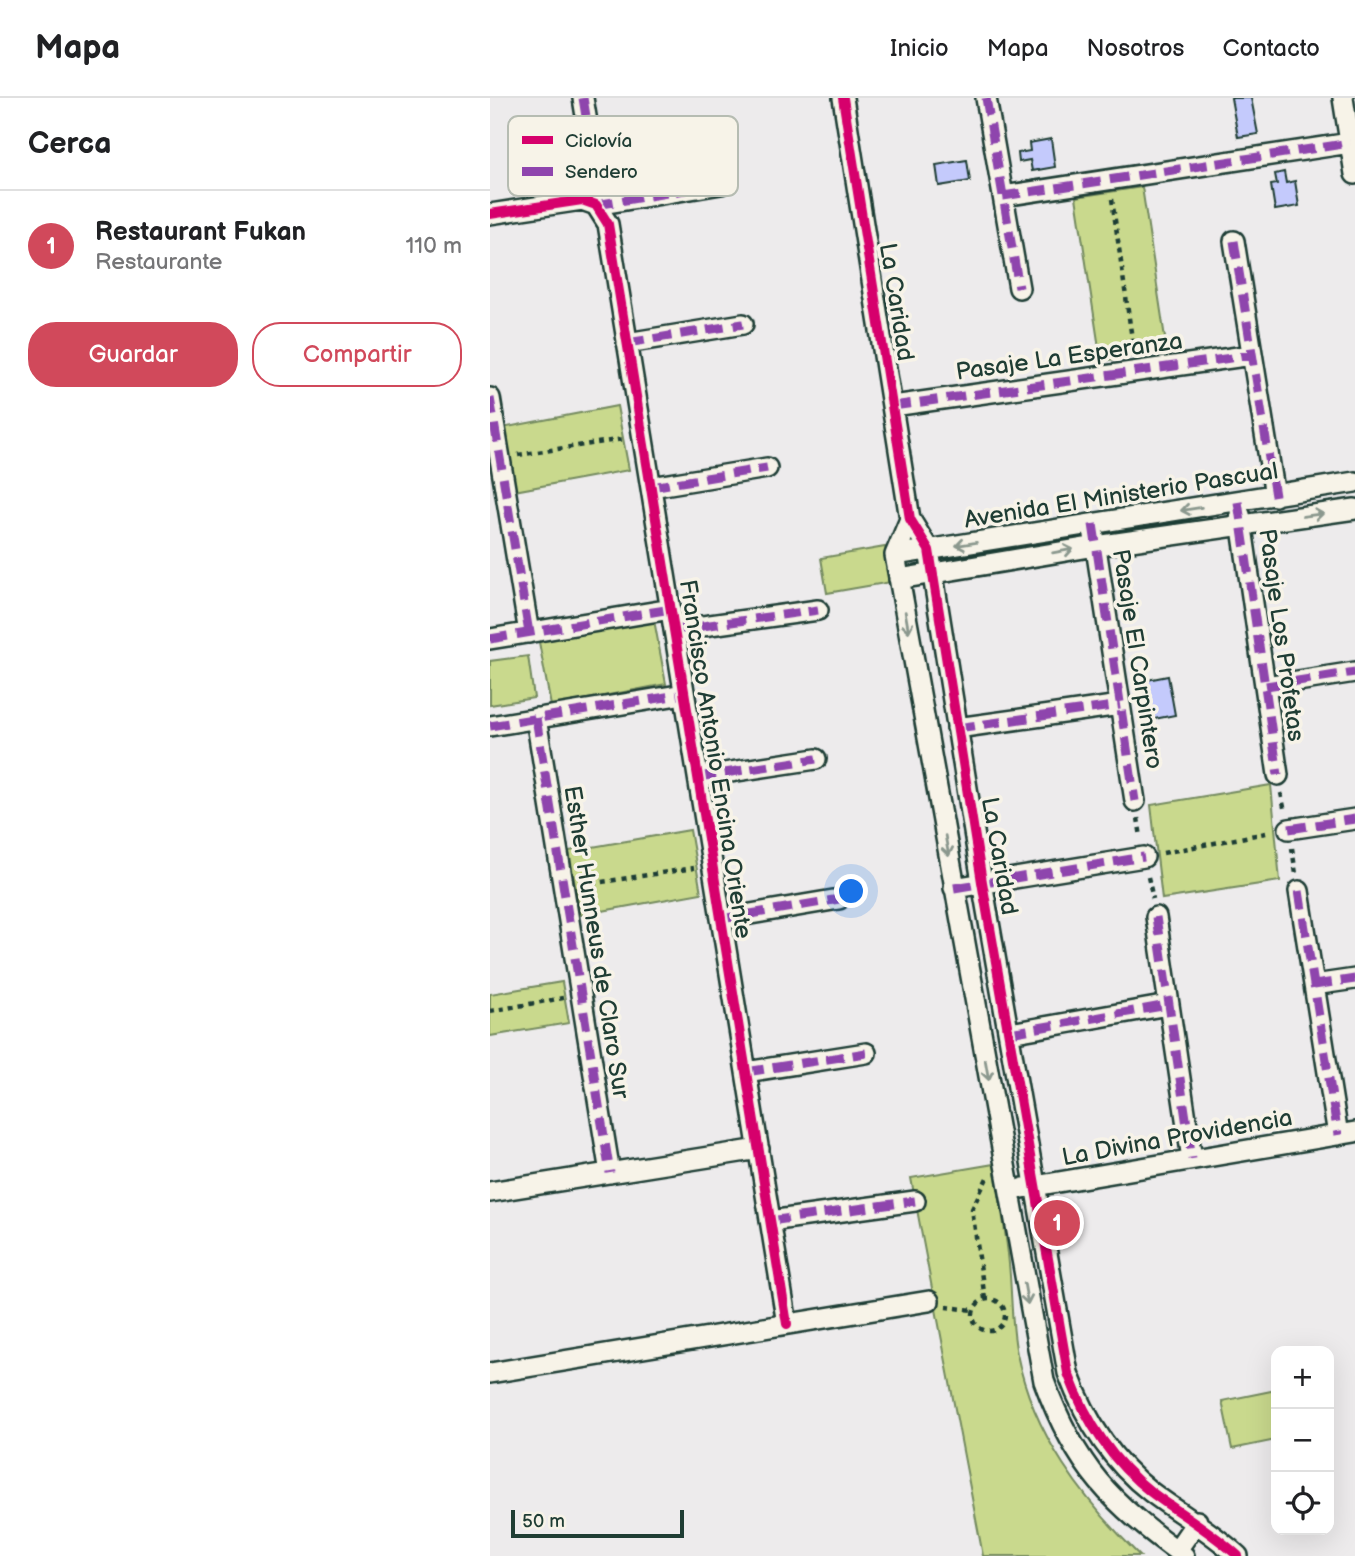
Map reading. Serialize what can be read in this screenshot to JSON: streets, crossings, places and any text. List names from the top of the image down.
{
  "streets": {
    "street": [
      "La Caridad",
      "Pasaje La Esperanza",
      "Avenida El Ministerio Pascual",
      "Pasaje Los Profetas",
      "Pasaje El Carpintero",
      "Francisco Antonio Encina Oriente",
      "Esther Hunneus de Claro Sur",
      "La Divina Providencia"
    ]
  },
  "crossings": [
    ["La Caridad", "Pasaje La Esperanza"],
    ["La Caridad", "Avenida El Ministerio Pascual"],
    ["La Caridad", "La Divina Providencia"],
    ["Avenida El Ministerio Pascual", "Pasaje Los Profetas"],
    ["Avenida El Ministerio Pascual", "Pasaje El Carpintero"]
  ],
  "legend": ["Ciclovía", "Sendero"],
  "scale_bar": "50 m",
  "page": {
    "header": "Mapa",
    "nav": [
      "Inicio",
      "Mapa",
      "Nosotros",
      "Contacto"
    ],
    "heading": "Cerca",
    "list": [
      {
        "mark": "1",
        "name": "Restaurant Fukan",
        "note": "Restaurante",
        "value": "110 m"
      }
    ],
    "buttons": ["Guardar", "Compartir"],
    "pins": "1",
    "map_buttons": ["+", "−"],
    "scale": "50 m"
  }
}
